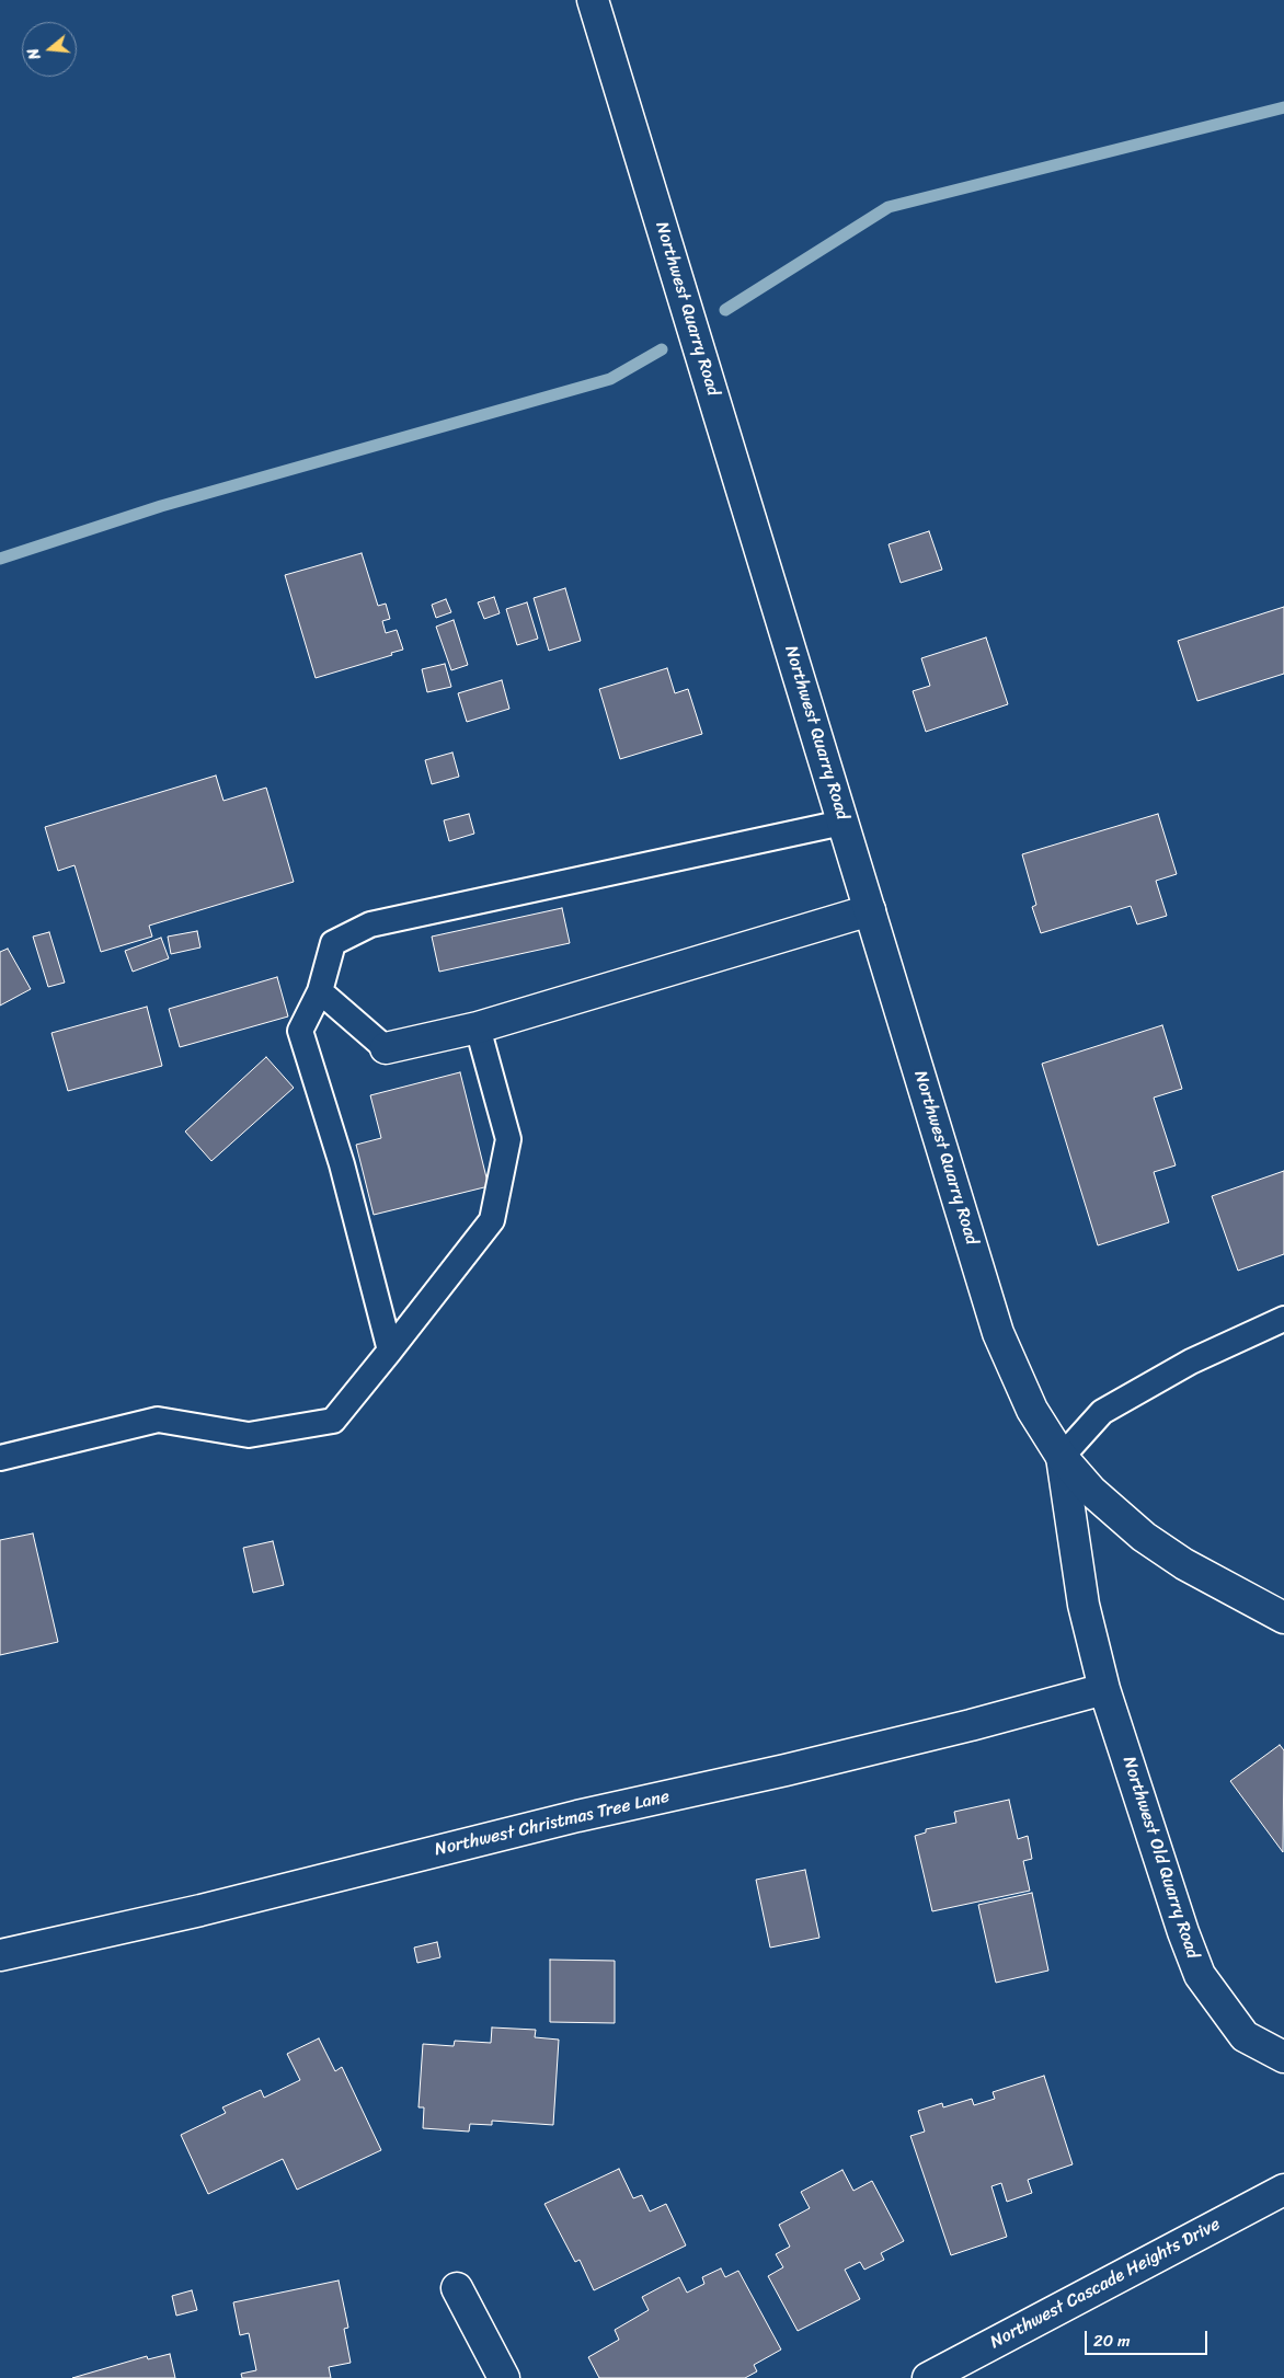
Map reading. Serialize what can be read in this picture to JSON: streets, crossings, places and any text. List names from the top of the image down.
{
  "streets": {
    "street": [
      "Northwest Quarry Road",
      "Northwest Christmas Tree Lane",
      "Northwest Old Quarry Road",
      "Northwest Cascade Heights Drive"
    ]
  },
  "crossings": [
    ["Northwest Quarry Road", "Northwest Christmas Tree Lane"],
    ["Northwest Quarry Road", "Northwest Old Quarry Road"],
    ["Northwest Christmas Tree Lane", "Northwest Old Quarry Road"]
  ],
  "scale_bar": "20 m",
  "north": "left"
}
